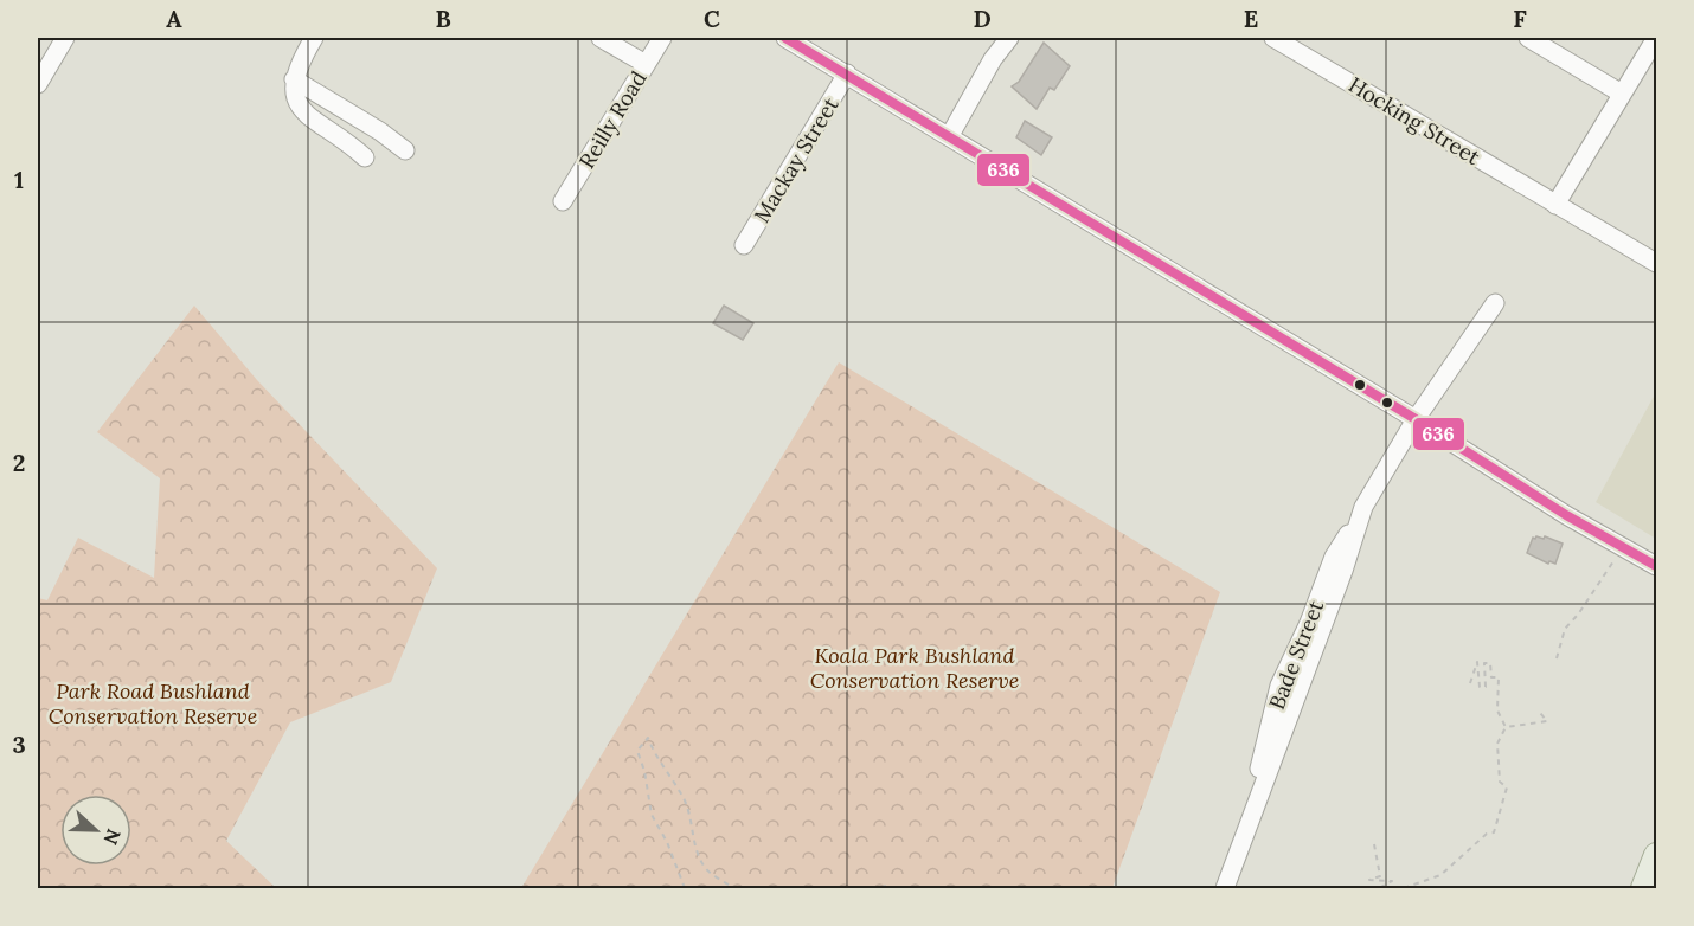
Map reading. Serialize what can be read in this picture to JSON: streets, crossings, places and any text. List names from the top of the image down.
{
  "streets": {
    "street": [
      "Reilly Road",
      "Hocking Street",
      "Mackay Street",
      "Bade Street"
    ]
  },
  "parks": ["Koala Park Bushland Conservation Reserve", "Park Road Bushland Conservation Reserve"],
  "lines": ["transit line 636"],
  "north": "right",
  "grid": {
    "columns": [
      "A",
      "B",
      "C",
      "D",
      "E",
      "F"
    ],
    "rows": ["1", "2", "3"]
  }
}
